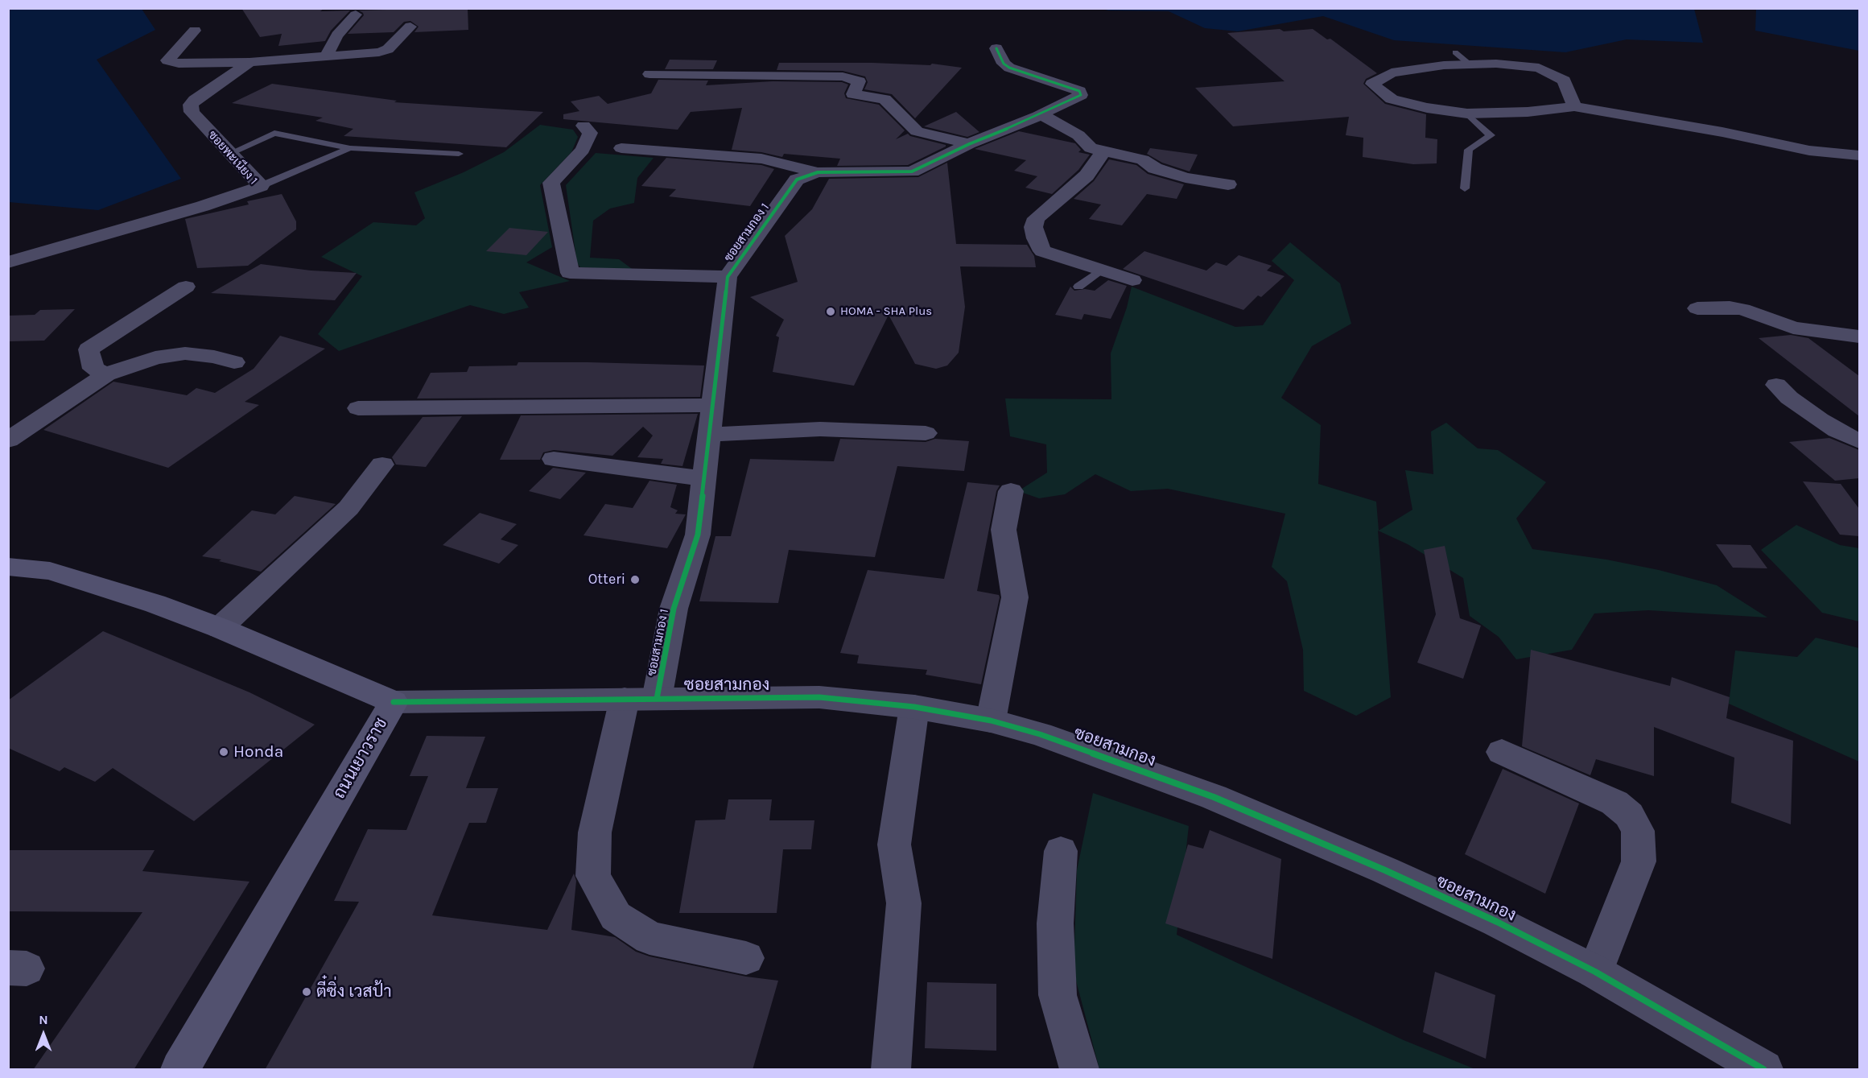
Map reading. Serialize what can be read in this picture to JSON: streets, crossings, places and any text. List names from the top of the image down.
{
  "streets": {
    "main road": ["ถนนเยาวราช"],
    "street": ["ซอยพะเนียง 1", "ซอยสามกอง 1", "ซอยสามกอง"]
  },
  "crossings": [
    ["ซอยสามกอง 1", "ซอยสามกอง"],
    ["ซอยสามกอง", "ถนนเยาวราช"]
  ],
  "places": [
    "HOMA - SHA Plus",
    "Otteri",
    "Honda",
    "ตี๋ซิ่ง เวสป้า"
  ],
  "north": "top"
}
